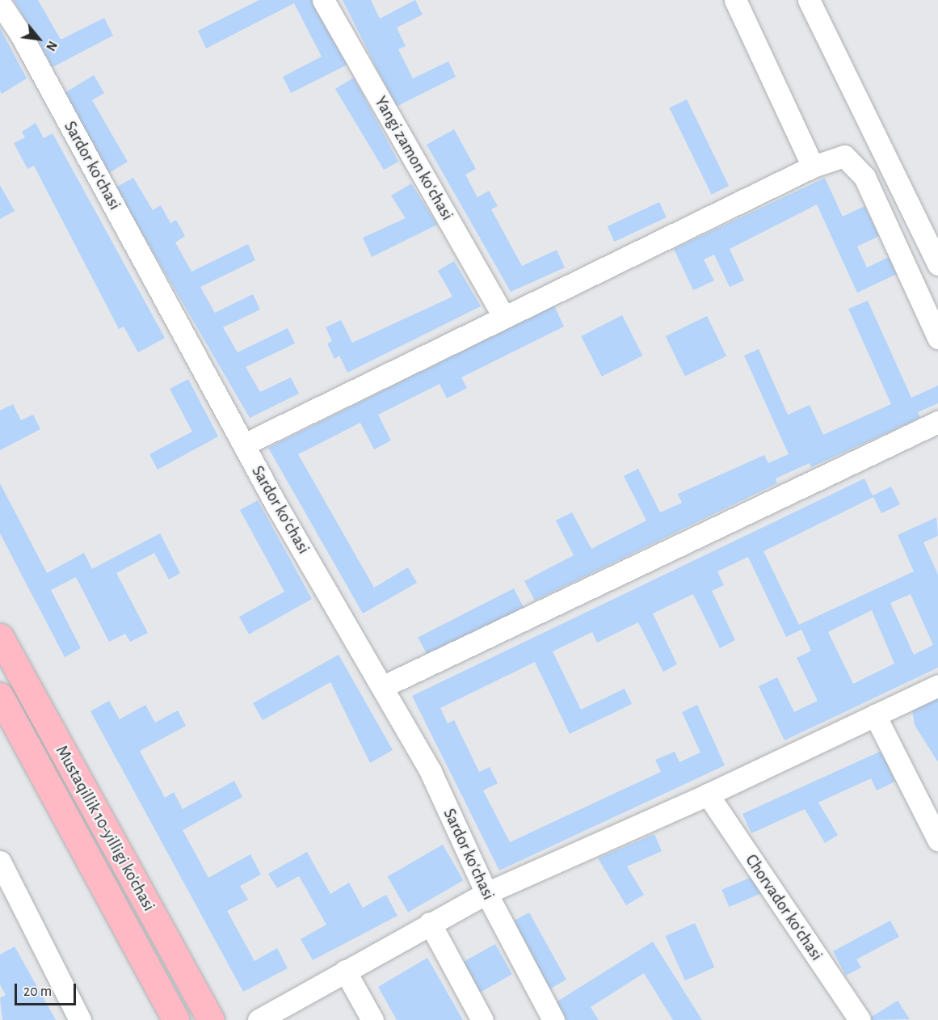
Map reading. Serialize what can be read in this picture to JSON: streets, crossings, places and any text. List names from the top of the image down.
{
  "streets": {
    "main road": ["Mustaqillik 10-yilligi ko'chasi"],
    "street": ["Yangi zamon koʻchasi", "Sardor koʻchasi", "Chorvador koʻchasi"]
  },
  "scale_bar": "20 m",
  "north": "bottom right"
}
